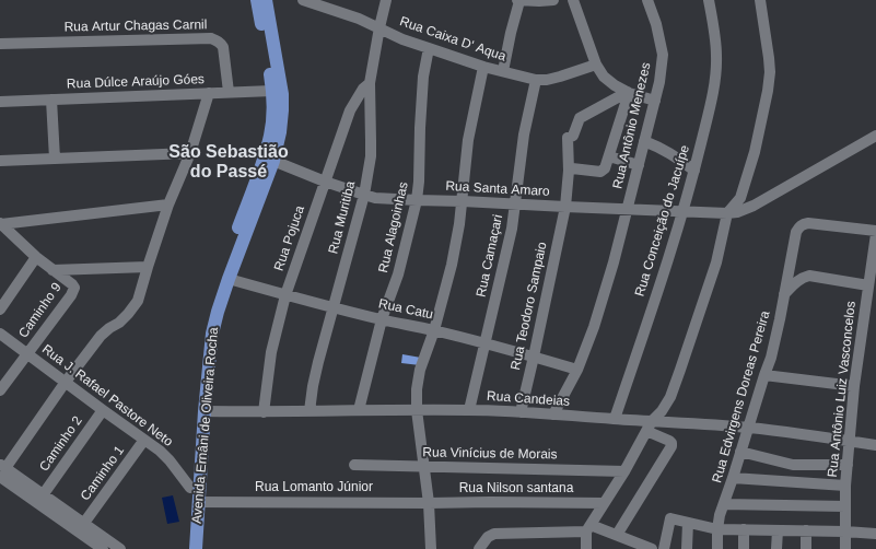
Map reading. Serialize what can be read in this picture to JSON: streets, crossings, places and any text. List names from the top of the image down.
{
  "streets": {
    "main road": ["Avenida Ernâni de Oliveira Rocha"],
    "street": [
      "Rua Artur Chagas Carnil",
      "Rua Caixa D' Aqua",
      "Rua Dúlce Araújo Góes",
      "Rua Antônio Menezes",
      "Rua Santa Amaro",
      "Rua Muritiba",
      "Rua Conceição do Jacuípe",
      "Rua Alagoinhas",
      "Rua Pojuca",
      "Rua Camaçari",
      "Rua Teodoro Sampaio",
      "Rua Catu",
      "Caminho 9",
      "Rua Antônio Luiz Vasconcelos",
      "Rua J. Rafael Pastore Neto",
      "Rua Edvirgens Doreas Pereira",
      "Rua Candeias",
      "Caminho 2",
      "Rua Vinícius de Morais",
      "Caminho 1",
      "Rua Lomanto Júnior",
      "Rua Nilson santana"
    ]
  },
  "crossings": [
    ["Rua Artur Chagas Carnil", "Rua Dúlce Araújo Góes"],
    ["Rua Caixa D' Aqua", "Rua Muritiba"],
    ["Rua Caixa D' Aqua", "Rua Alagoinhas"],
    ["Rua Caixa D' Aqua", "Rua Camaçari"],
    ["Rua Dúlce Araújo Góes", "Avenida Ernâni de Oliveira Rocha"],
    ["Rua Antônio Menezes", "Rua Santa Amaro"],
    ["Rua Antônio Menezes", "Rua Catu"],
    ["Rua Antônio Menezes", "Rua Candeias"],
    ["Rua Santa Amaro", "Rua Muritiba"],
    ["Rua Santa Amaro", "Rua Conceição do Jacuípe"],
    ["Rua Santa Amaro", "Rua Alagoinhas"],
    ["Rua Santa Amaro", "Rua Pojuca"],
    ["Rua Santa Amaro", "Rua Camaçari"],
    ["Rua Santa Amaro", "Rua Teodoro Sampaio"],
    ["Rua Santa Amaro", "Avenida Ernâni de Oliveira Rocha"],
    ["Rua Muritiba", "Rua Pojuca"],
    ["Rua Muritiba", "Rua Catu"],
    ["Rua Muritiba", "Rua Candeias"],
    ["Rua Conceição do Jacuípe", "Rua Candeias"],
    ["Rua Alagoinhas", "Rua Catu"],
    ["Rua Alagoinhas", "Rua Candeias"],
    ["Rua Pojuca", "Rua Catu"],
    ["Rua Pojuca", "Rua Candeias"],
    ["Rua Camaçari", "Rua Catu"],
    ["Rua Camaçari", "Rua Candeias"],
    ["Rua Teodoro Sampaio", "Rua Catu"],
    ["Rua Teodoro Sampaio", "Rua Candeias"],
    ["Rua Catu", "Avenida Ernâni de Oliveira Rocha"],
    ["Caminho 9", "Rua J. Rafael Pastore Neto"],
    ["Rua Antônio Luiz Vasconcelos", "Rua Edvirgens Doreas Pereira"],
    ["Rua Antônio Luiz Vasconcelos", "Rua Candeias"],
    ["Rua J. Rafael Pastore Neto", "Avenida Ernâni de Oliveira Rocha"],
    ["Rua J. Rafael Pastore Neto", "Caminho 2"],
    ["Rua J. Rafael Pastore Neto", "Caminho 1"],
    ["Rua Edvirgens Doreas Pereira", "Rua Candeias"],
    ["Rua Candeias", "Avenida Ernâni de Oliveira Rocha"],
    ["Avenida Ernâni de Oliveira Rocha", "Rua Lomanto Júnior"],
    ["Rua Lomanto Júnior", "Rua Nilson santana"]
  ],
  "districts": ["São Sebastião do Passé"]
}
